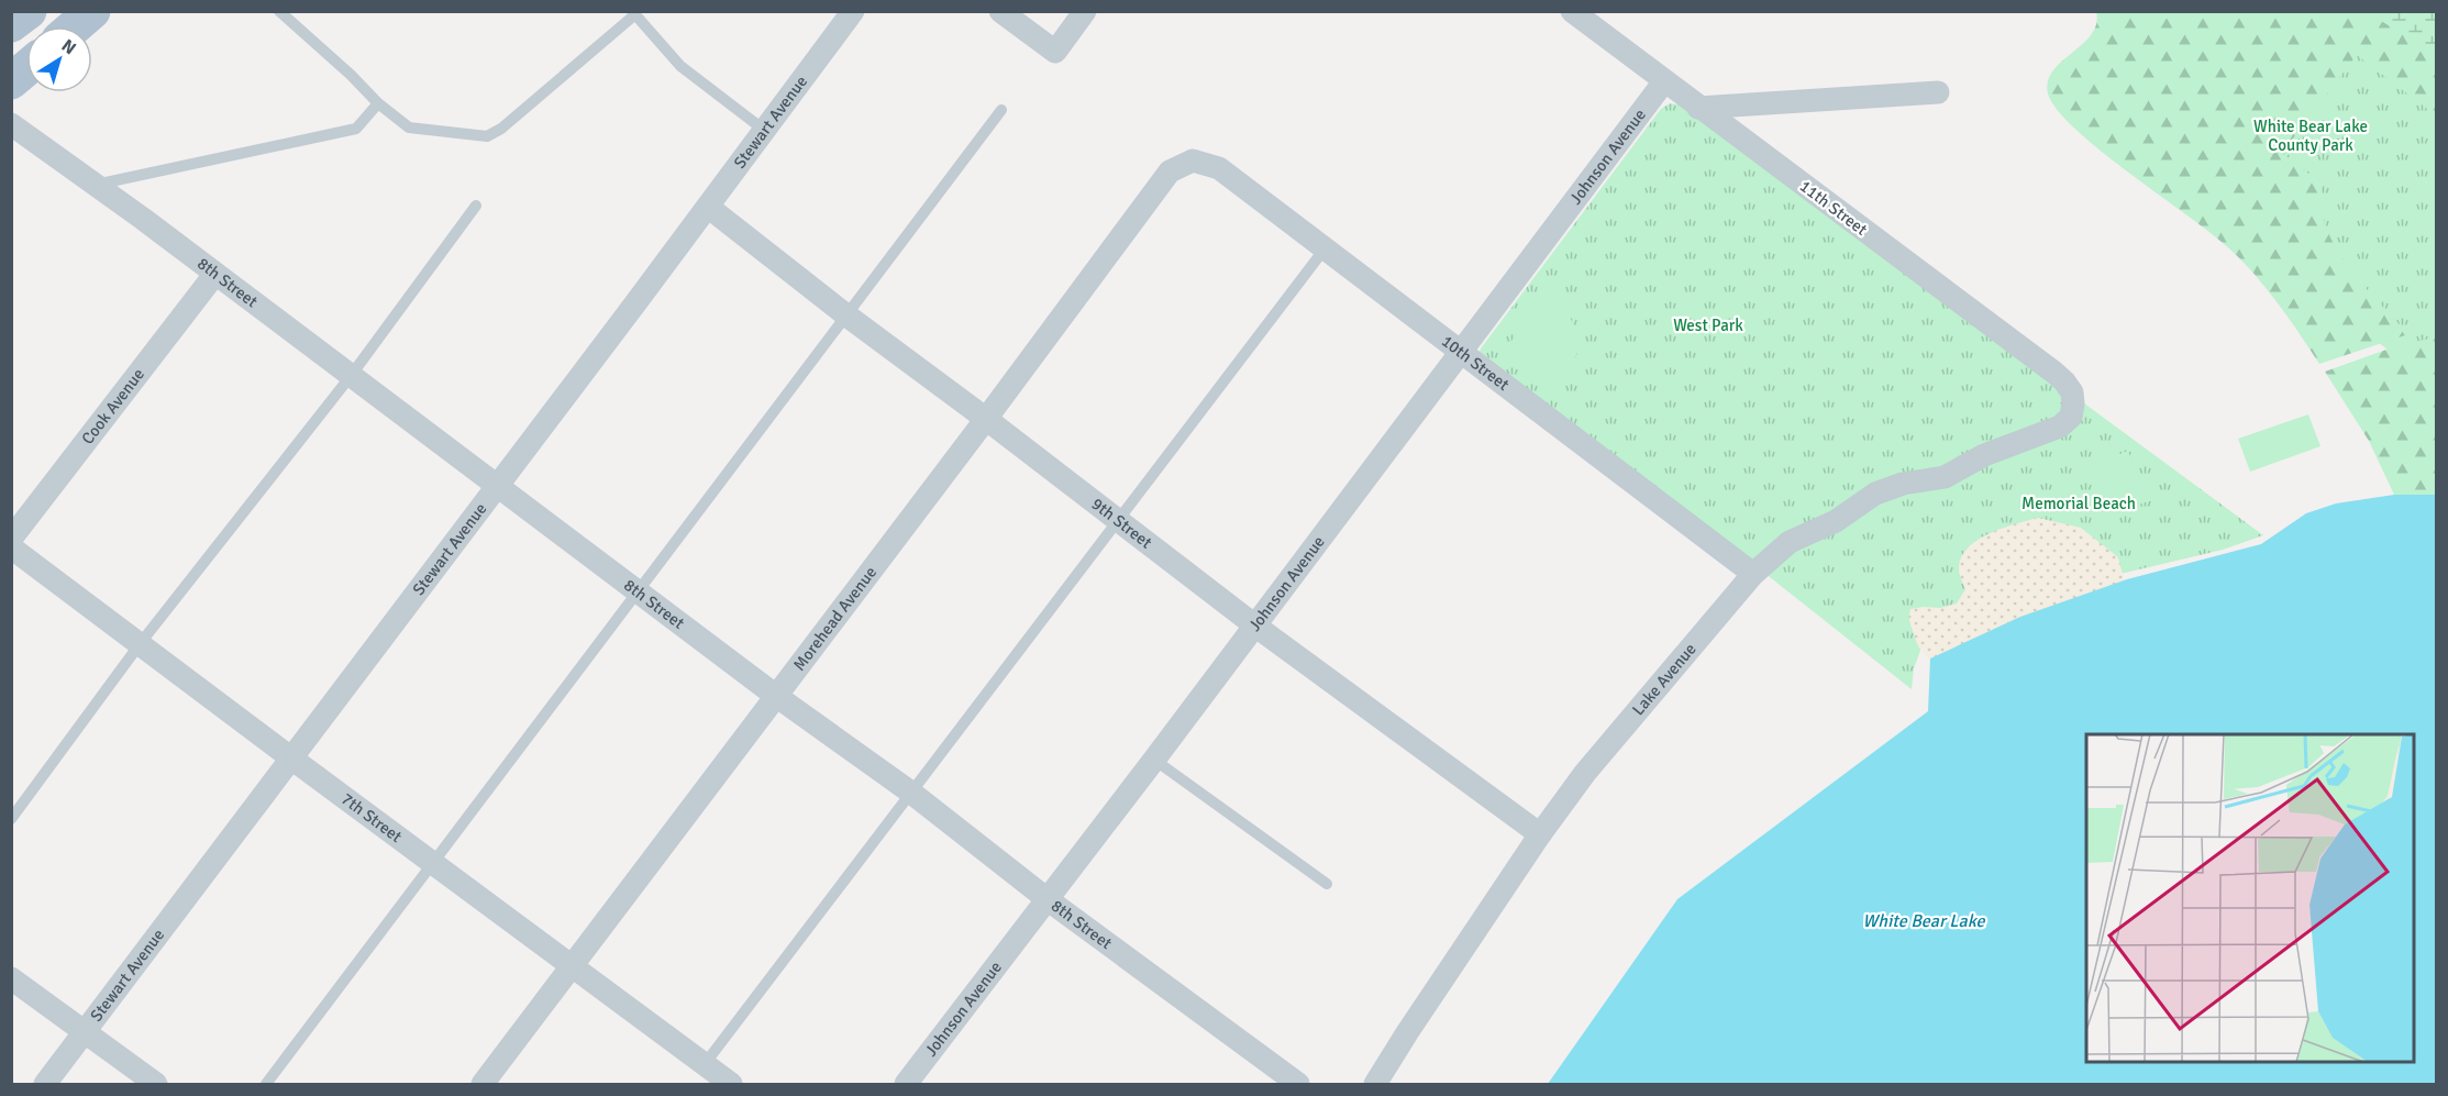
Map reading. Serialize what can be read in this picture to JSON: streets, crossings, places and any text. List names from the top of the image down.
{
  "streets": {
    "street": [
      "Stewart Avenue",
      "Johnson Avenue",
      "11th Street",
      "8th Street",
      "10th Street",
      "Cook Avenue",
      "9th Street",
      "Morehead Avenue",
      "Lake Avenue",
      "7th Street"
    ]
  },
  "crossings": [
    ["Stewart Avenue", "8th Street"],
    ["Stewart Avenue", "9th Street"],
    ["Stewart Avenue", "7th Street"],
    ["Johnson Avenue", "11th Street"],
    ["Johnson Avenue", "8th Street"],
    ["Johnson Avenue", "10th Street"],
    ["Johnson Avenue", "9th Street"],
    ["11th Street", "Lake Avenue"],
    ["8th Street", "Cook Avenue"],
    ["8th Street", "Morehead Avenue"],
    ["10th Street", "Morehead Avenue"],
    ["10th Street", "Lake Avenue"],
    ["9th Street", "Morehead Avenue"],
    ["9th Street", "Lake Avenue"],
    ["Morehead Avenue", "7th Street"]
  ],
  "water": ["White Bear Lake"],
  "parks": ["White Bear Lake County Park", "West Park", "Memorial Beach"],
  "north": "top right"
}
